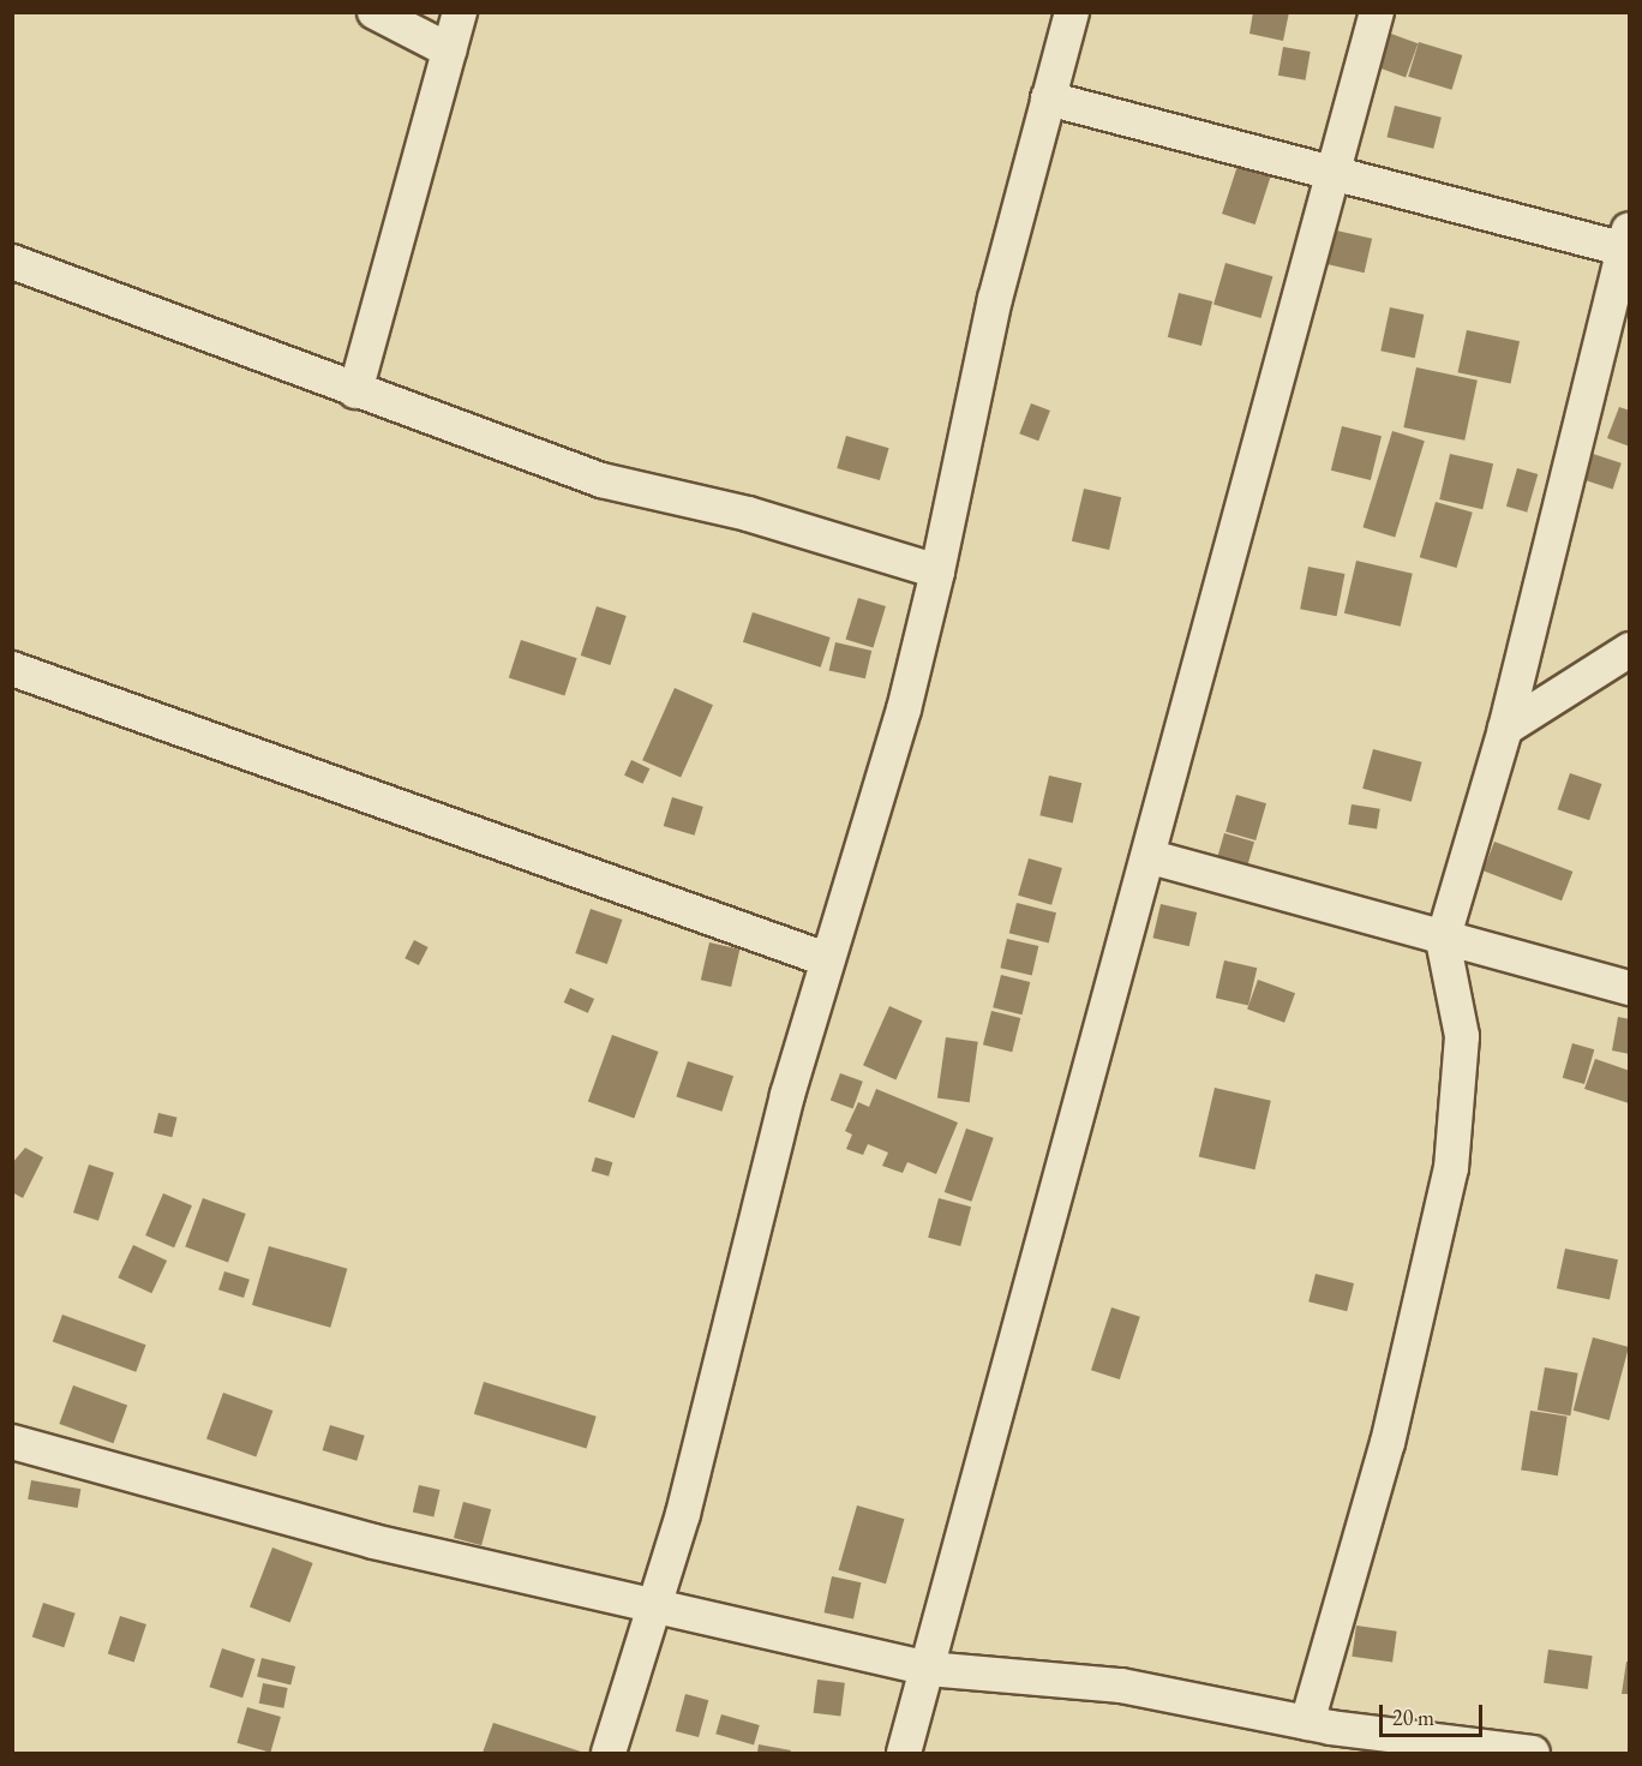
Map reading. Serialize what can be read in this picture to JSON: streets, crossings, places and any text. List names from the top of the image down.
{
  "scale_bar": "20 m"
}
